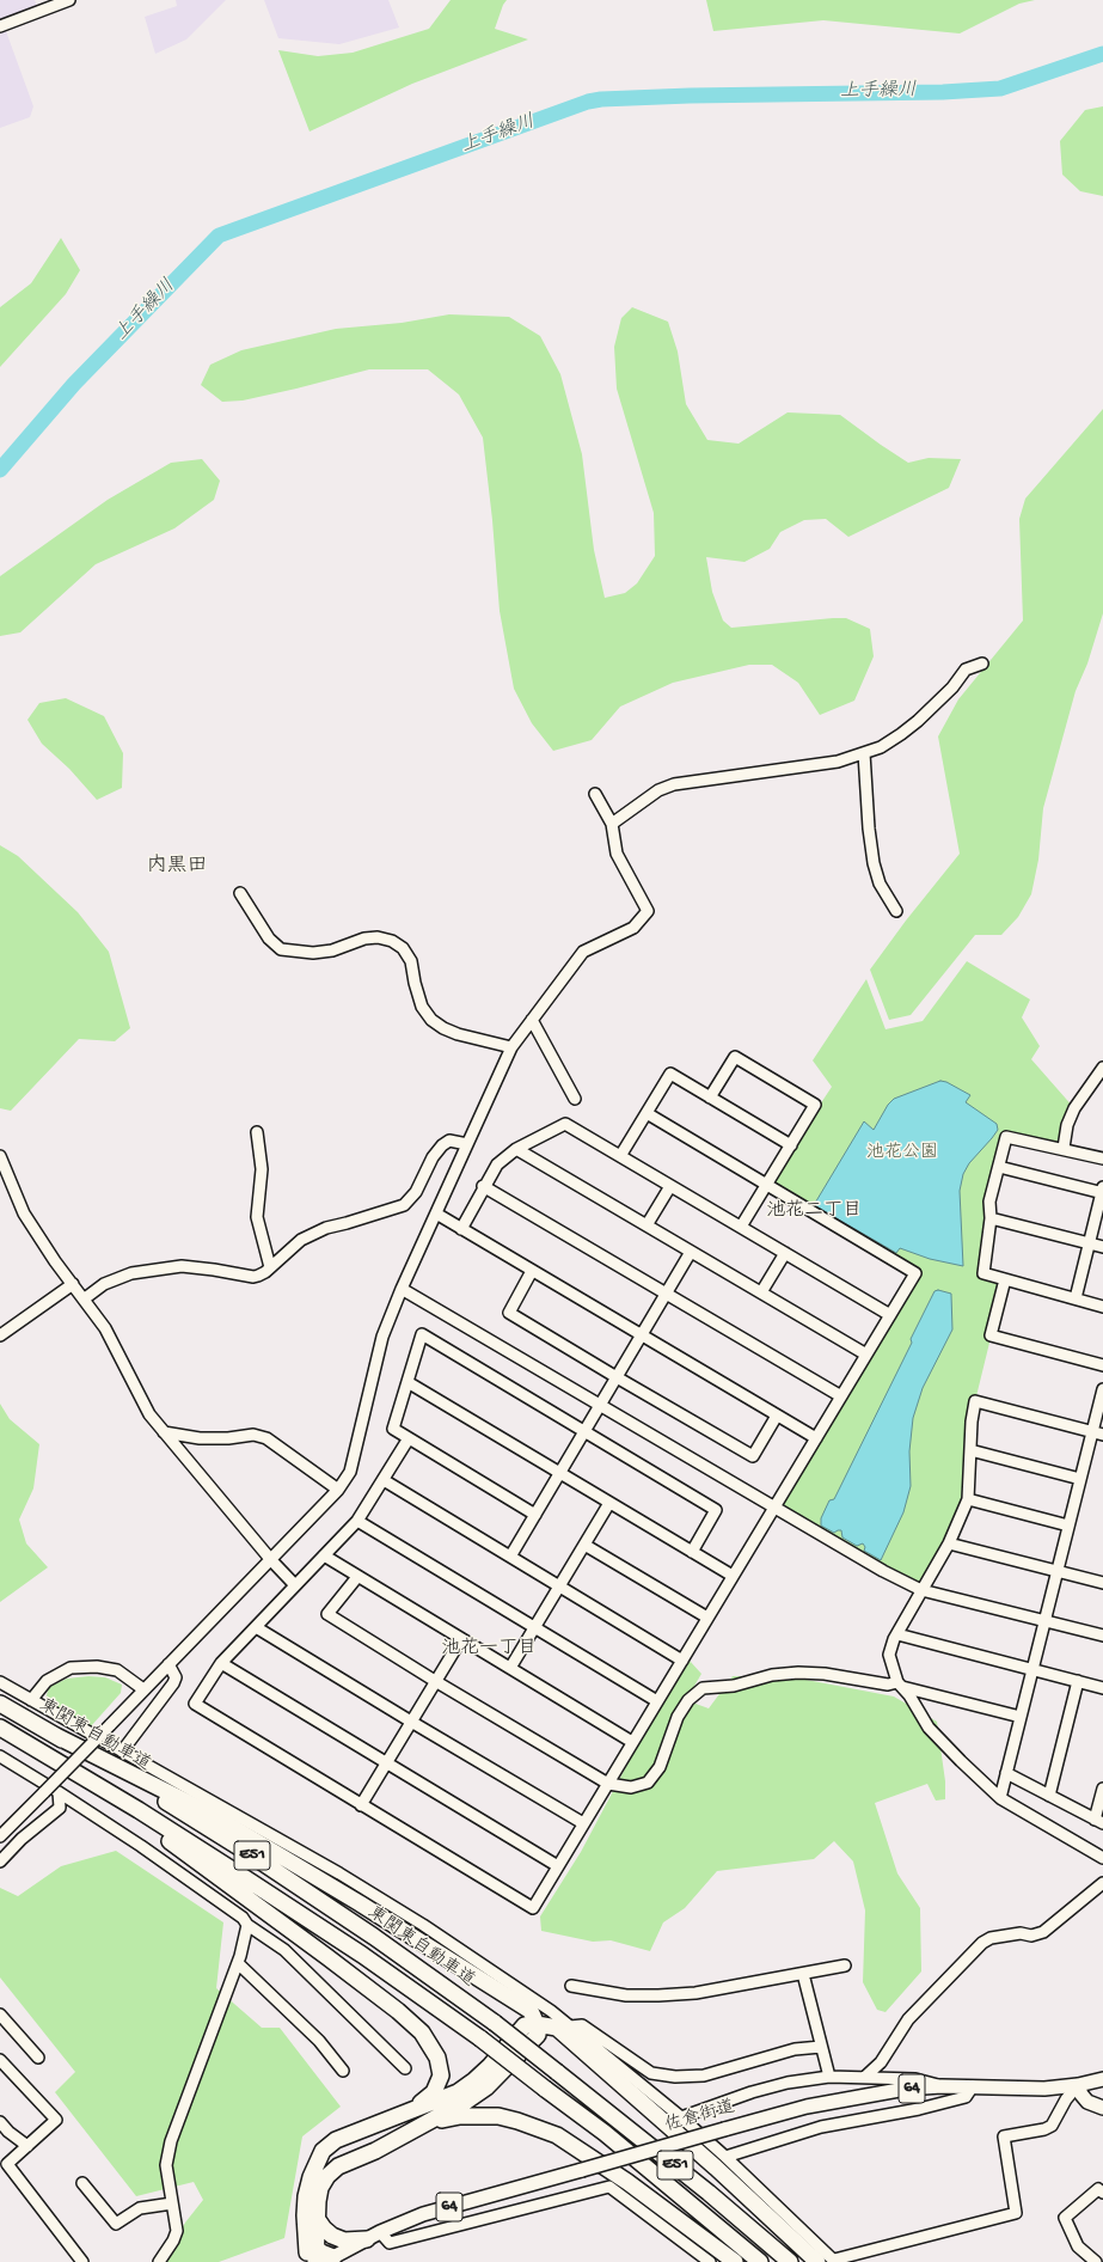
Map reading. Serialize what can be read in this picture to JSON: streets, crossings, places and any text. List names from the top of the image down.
{
  "streets": {
    "highway": ["東関東自動車道", "E51"],
    "main road": ["64", "佐倉街道"]
  },
  "districts": ["内黒田", "池花二丁目", "池花一丁目"],
  "water": ["上手繰川"],
  "parks": ["池花公園"]
}
